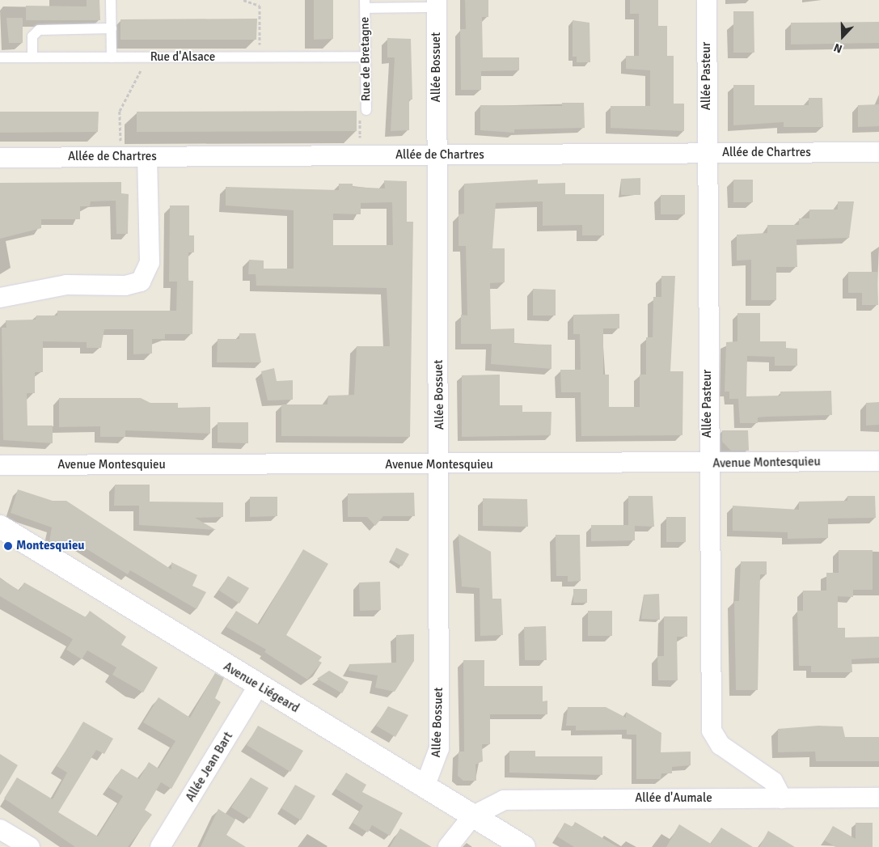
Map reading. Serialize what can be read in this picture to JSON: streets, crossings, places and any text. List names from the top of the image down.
{
  "streets": {
    "street": [
      "Allée Bossuet",
      "Allée Pasteur",
      "Allée de Chartres",
      "Avenue Montesquieu",
      "Avenue Liégeard",
      "Allée Jean Bart",
      "Allée d'Aumale"
    ],
    "lane": ["Rue d'Alsace", "Rue de Bretagne"]
  },
  "crossings": [
    ["Rue d'Alsace", "Rue de Bretagne"],
    ["Rue de Bretagne", "Allée Bossuet"],
    ["Allée Bossuet", "Allée de Chartres"],
    ["Allée Bossuet", "Avenue Montesquieu"],
    ["Allée Bossuet", "Avenue Liégeard"],
    ["Allée Pasteur", "Allée de Chartres"],
    ["Allée Pasteur", "Avenue Montesquieu"],
    ["Allée Pasteur", "Allée d'Aumale"],
    ["Avenue Liégeard", "Allée Jean Bart"],
    ["Avenue Liégeard", "Allée d'Aumale"]
  ],
  "places": ["Montesquieu"],
  "north": "bottom"
}
